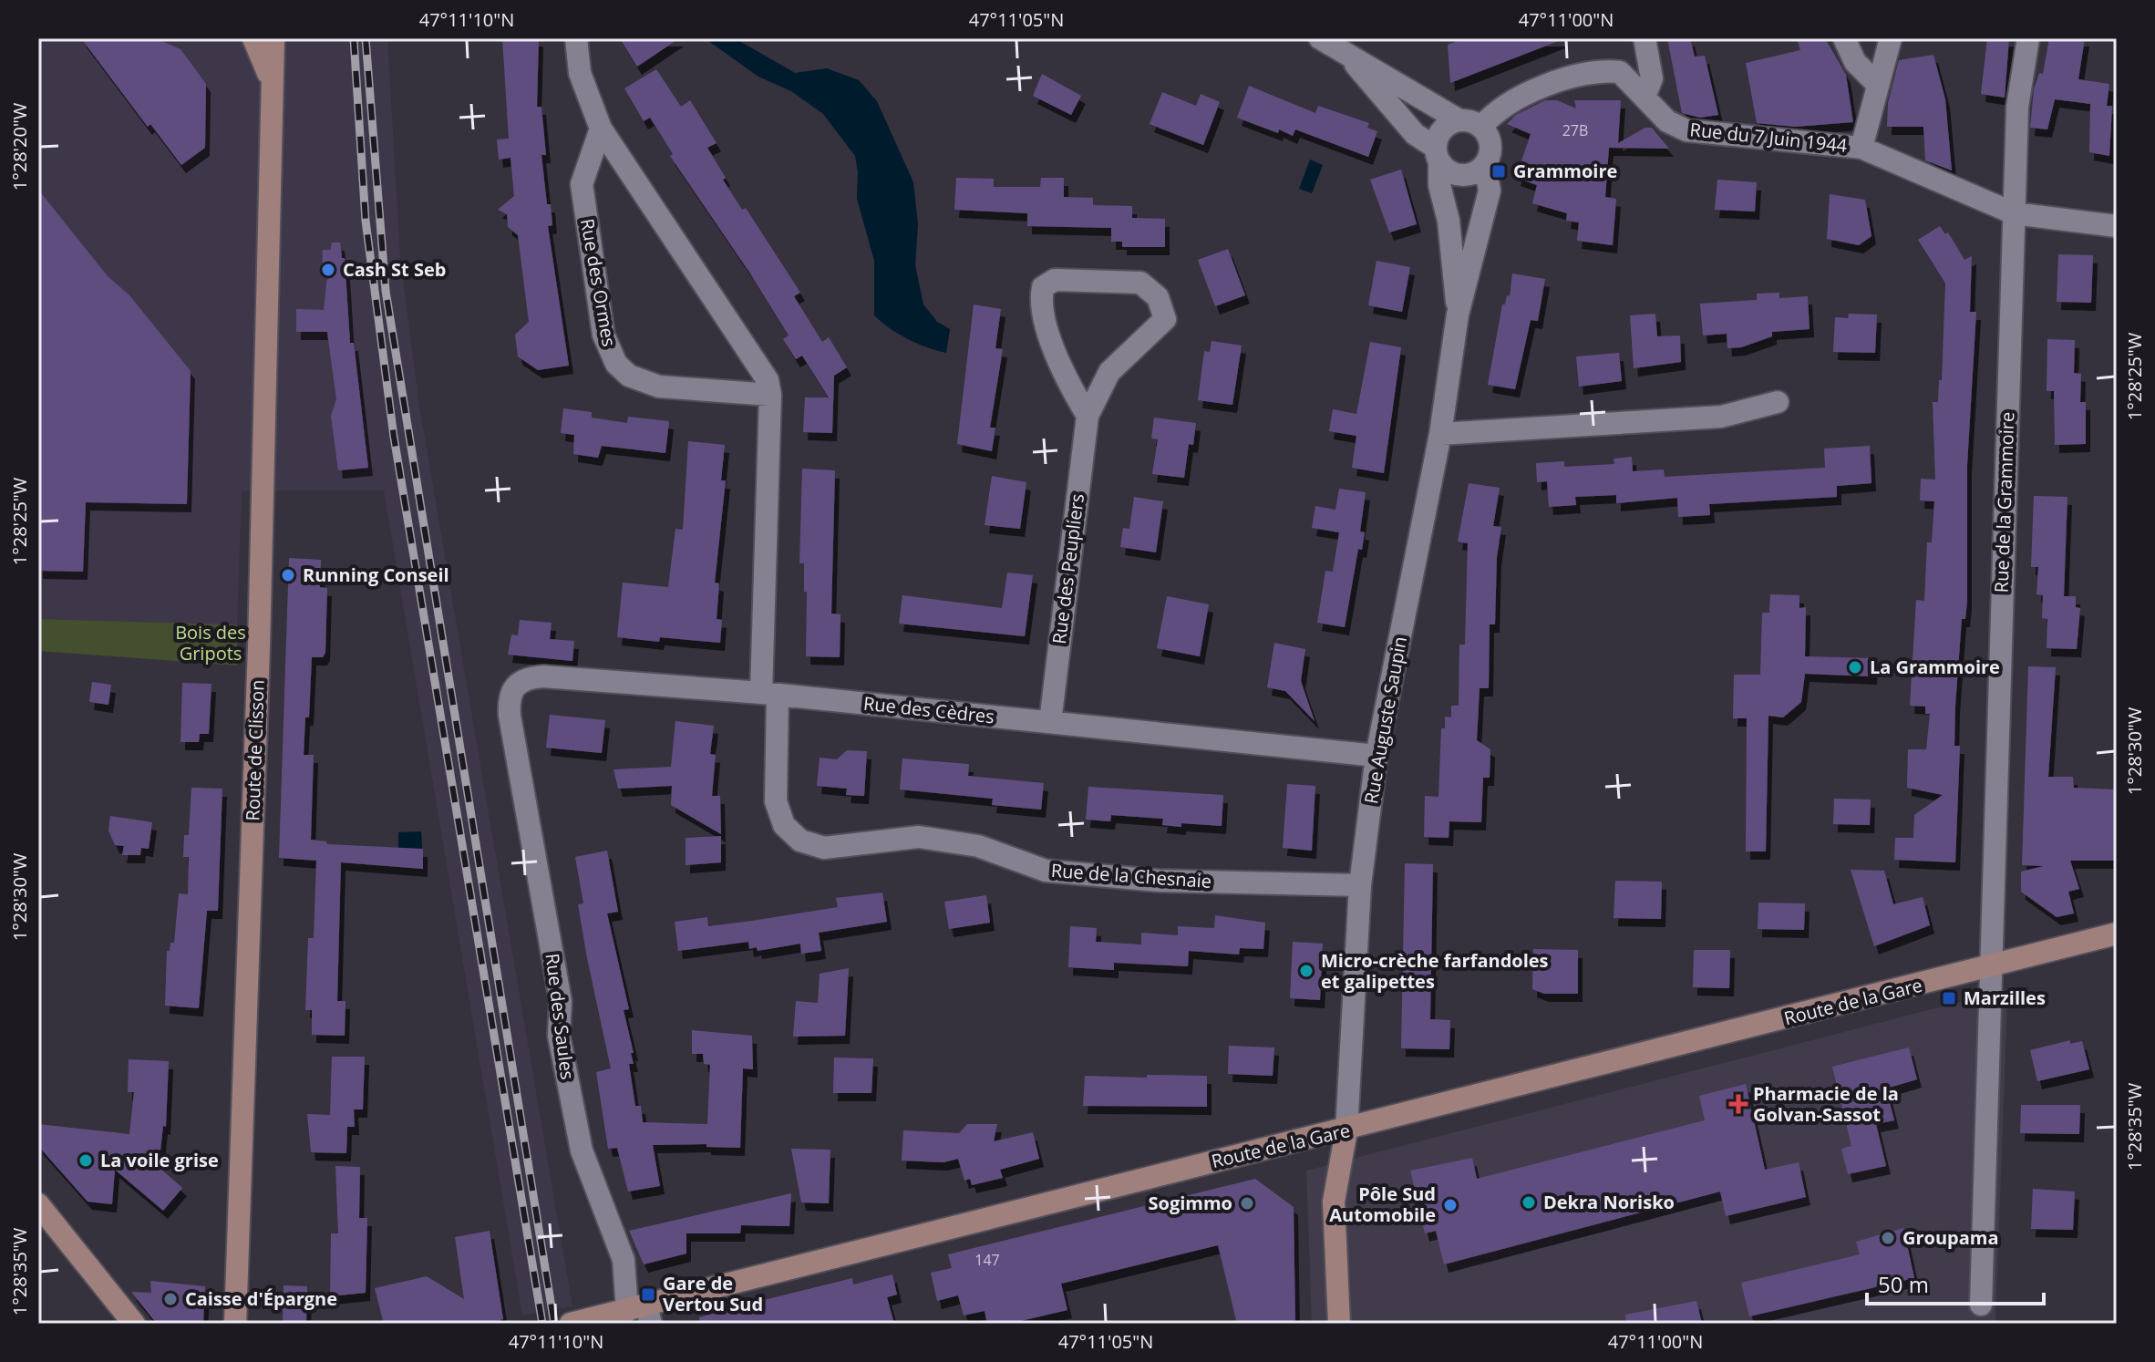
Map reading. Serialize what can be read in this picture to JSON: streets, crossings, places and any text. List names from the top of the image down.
{
  "streets": {
    "main road": ["Route de Clisson", "Route de la Gare"],
    "street": [
      "Rue du 7 Juin 1944",
      "Rue des Ormes",
      "Rue de la Grammoire",
      "Rue des Peupliers",
      "Rue des Cèdres",
      "Rue Auguste Saupin",
      "Rue de la Chesnaie",
      "Rue des Saules"
    ]
  },
  "crossings": [
    ["Rue du 7 Juin 1944", "Rue de la Grammoire"],
    ["Rue du 7 Juin 1944", "Rue Auguste Saupin"],
    ["Rue de la Grammoire", "Route de la Gare"],
    ["Rue des Peupliers", "Rue des Cèdres"],
    ["Rue des Cèdres", "Rue Auguste Saupin"],
    ["Rue des Cèdres", "Rue de la Chesnaie"],
    ["Rue des Cèdres", "Rue des Saules"],
    ["Rue Auguste Saupin", "Rue de la Chesnaie"],
    ["Rue Auguste Saupin", "Route de la Gare"],
    ["Route de la Gare", "Rue des Saules"]
  ],
  "parks": ["Bois des Gripots"],
  "places": {
    "transit": ["Grammoire", "Marzilles", "Gare de Vertou Sud"],
    "other": [
      "Cash St Seb",
      "Running Conseil",
      "La Grammoire",
      "Micro-crèche farfandoles et galipettes",
      "La voile grise",
      "Dekra Norisko",
      "Sogimmo",
      "Pôle Sud Automobile",
      "Groupama",
      "Caisse d'Épargne"
    ],
    "health": ["Pharmacie de la Golvan-Sassot"]
  },
  "house_numbers": ["27B", "147"],
  "scale_bar": "50 m",
  "coordinates": [
    "47°11'10\"N",
    "47°11'05\"N",
    "47°11'00\"N",
    "1°28'20\"W",
    "1°28'25\"W",
    "1°28'30\"W",
    "1°28'35\"W"
  ]
}
